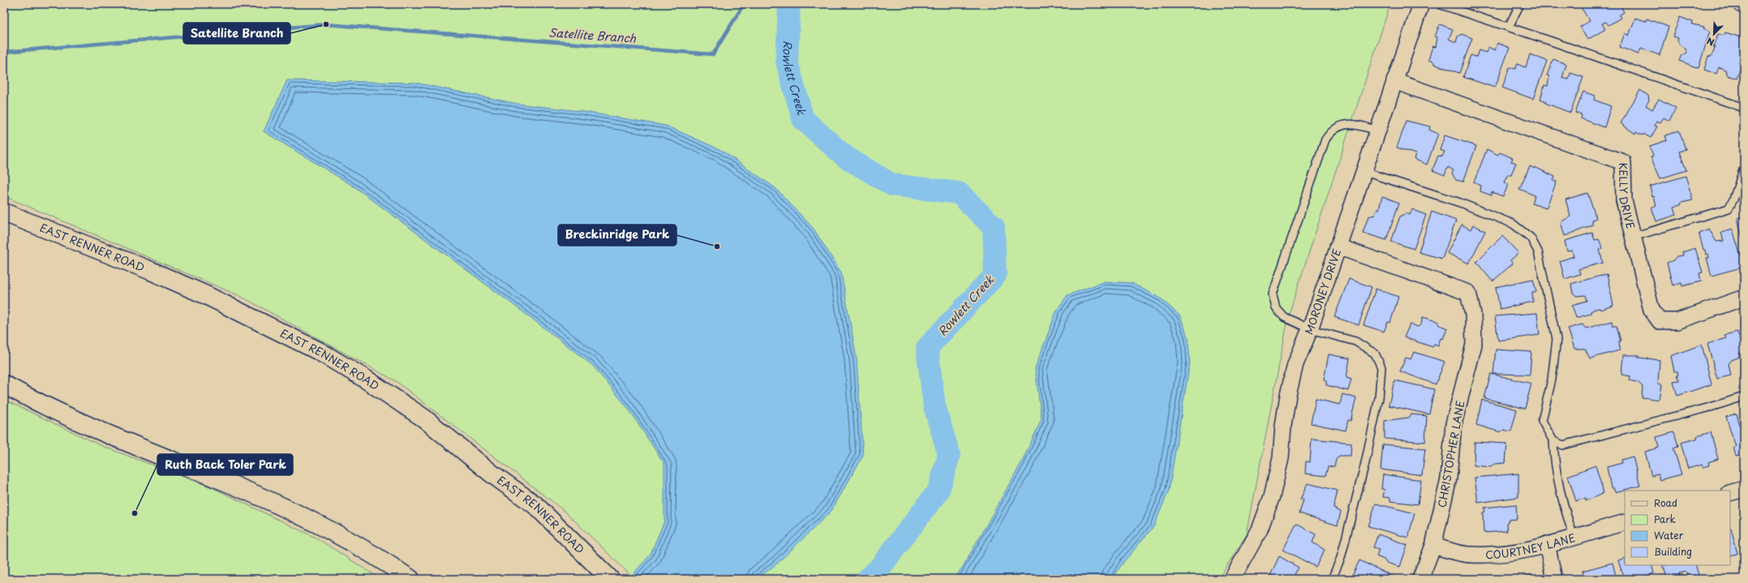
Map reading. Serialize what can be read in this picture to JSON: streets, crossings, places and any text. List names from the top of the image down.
{
  "streets": {
    "main road": ["EAST RENNER ROAD"],
    "street": [
      "KELLY DRIVE",
      "MORONEY DRIVE",
      "CHRISTOPHER LANE",
      "COURTNEY LANE"
    ]
  },
  "crossings": [
    ["KELLY DRIVE", "MORONEY DRIVE"],
    ["MORONEY DRIVE", "CHRISTOPHER LANE"],
    ["CHRISTOPHER LANE", "COURTNEY LANE"]
  ],
  "water": ["Satellite Branch", "Rowlett Creek"],
  "places": ["Satellite Branch", "Breckinridge Park", "Ruth Back Toler Park"],
  "legend": [
    "Road",
    "Park",
    "Water",
    "Building"
  ],
  "north": "bottom left"
}
